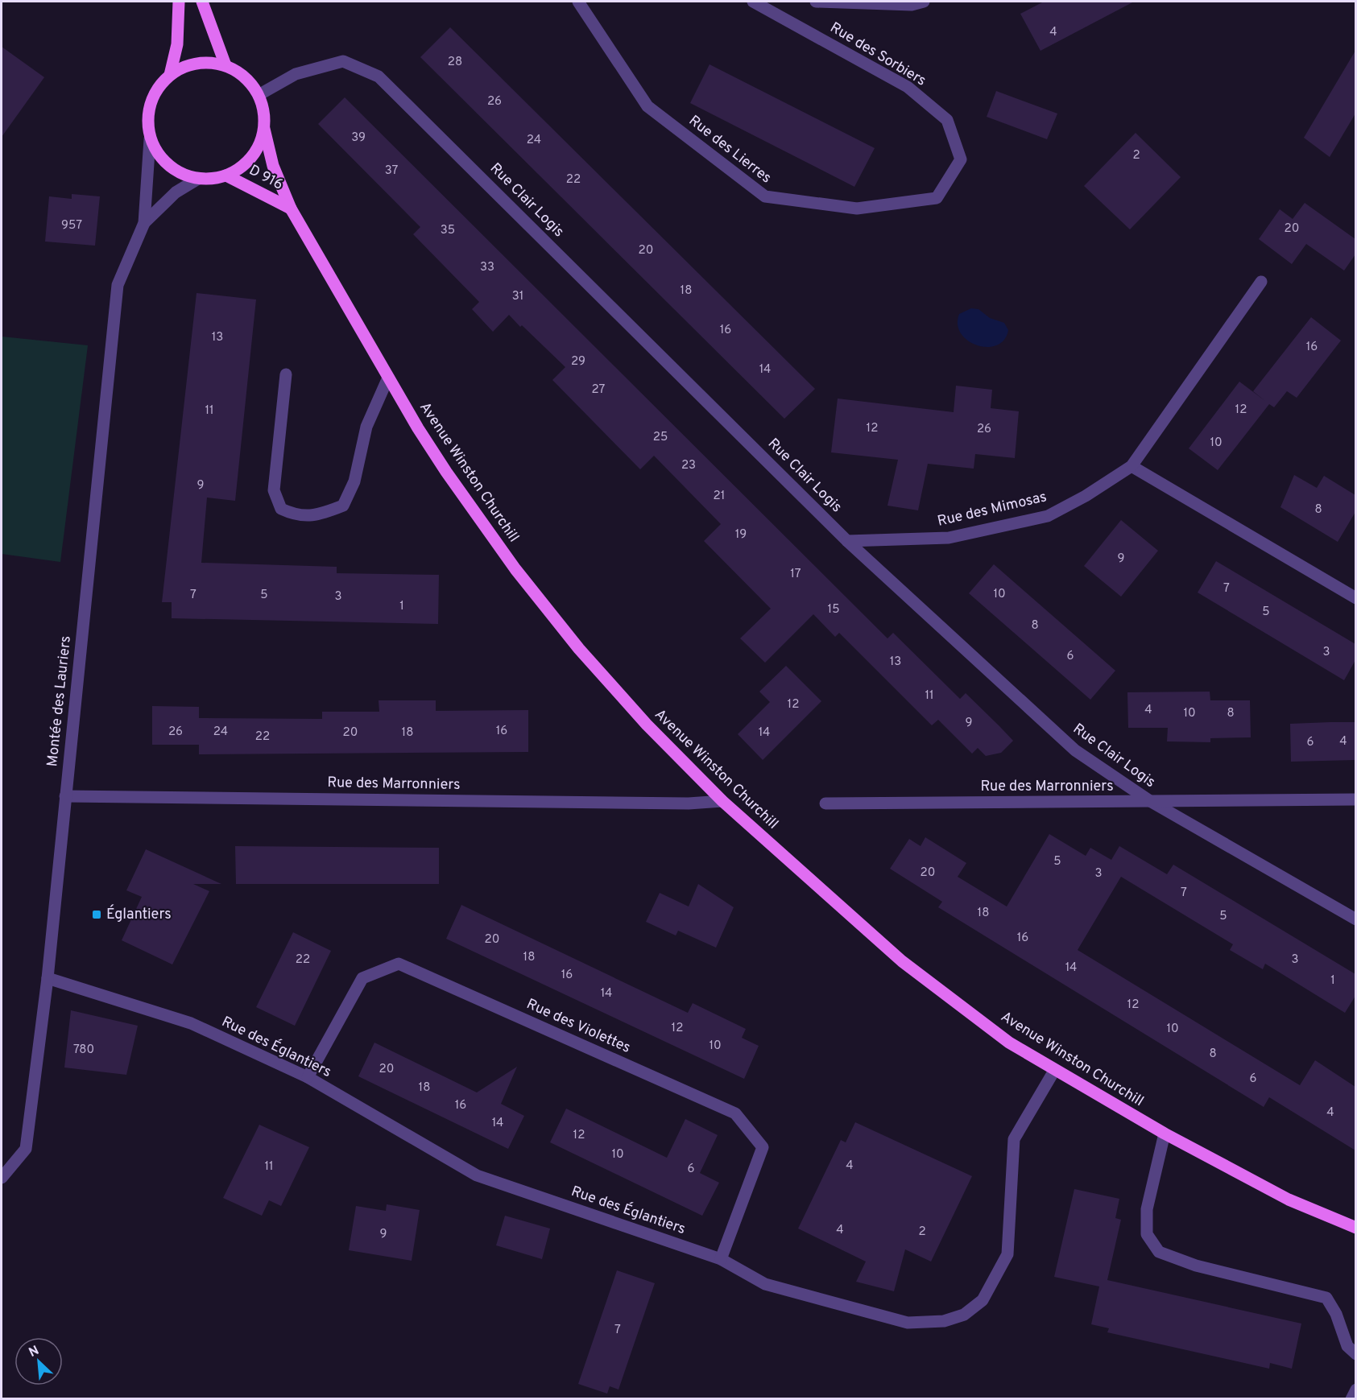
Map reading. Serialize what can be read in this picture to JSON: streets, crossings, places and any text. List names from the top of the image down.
{
  "streets": {
    "main road": ["D 916", "Avenue Winston Churchill"],
    "street": [
      "Rue des Sorbiers",
      "Rue des Lierres",
      "Rue Clair Logis",
      "Rue des Mimosas",
      "Montée des Lauriers",
      "Rue des Marronniers",
      "Rue des Violettes",
      "Rue des Églantiers"
    ]
  },
  "crossings": [
    ["Rue des Sorbiers", "Rue des Lierres"],
    ["D 916", "Rue Clair Logis"],
    ["D 916", "Avenue Winston Churchill"],
    ["D 916", "Montée des Lauriers"],
    ["Rue Clair Logis", "Avenue Winston Churchill"],
    ["Rue Clair Logis", "Rue des Mimosas"],
    ["Rue Clair Logis", "Montée des Lauriers"],
    ["Rue Clair Logis", "Rue des Marronniers"],
    ["Avenue Winston Churchill", "Montée des Lauriers"],
    ["Avenue Winston Churchill", "Rue des Marronniers"],
    ["Avenue Winston Churchill", "Rue des Églantiers"],
    ["Montée des Lauriers", "Rue des Marronniers"],
    ["Montée des Lauriers", "Rue des Églantiers"],
    ["Rue des Violettes", "Rue des Églantiers"]
  ],
  "places": {
    "transit": ["Églantiers"]
  },
  "house_numbers": [
    "4",
    "28",
    "26",
    "39",
    "24",
    "2",
    "37",
    "22",
    "957",
    "20",
    "35",
    "20",
    "33",
    "18",
    "31",
    "16",
    "13",
    "16",
    "29",
    "14",
    "27",
    "12",
    "11",
    "12",
    "26",
    "25",
    "10",
    "23",
    "9",
    "21",
    "8",
    "19",
    "9",
    "17",
    "7",
    "10",
    "7",
    "5",
    "3",
    "1",
    "15",
    "5",
    "8",
    "3",
    "6",
    "13",
    "11",
    "12",
    "4",
    "10",
    "8",
    "9",
    "16",
    "26",
    "24",
    "20",
    "18",
    "14",
    "22",
    "4",
    "6",
    "5",
    "20",
    "3",
    "7",
    "18",
    "5",
    "16",
    "20",
    "18",
    "22",
    "3",
    "14",
    "16",
    "1",
    "14",
    "12",
    "12",
    "10",
    "10",
    "780",
    "8",
    "20",
    "6",
    "18",
    "16",
    "4",
    "14",
    "12",
    "10",
    "4",
    "11",
    "6",
    "4",
    "2",
    "9",
    "7"
  ],
  "north": "top left"
}
